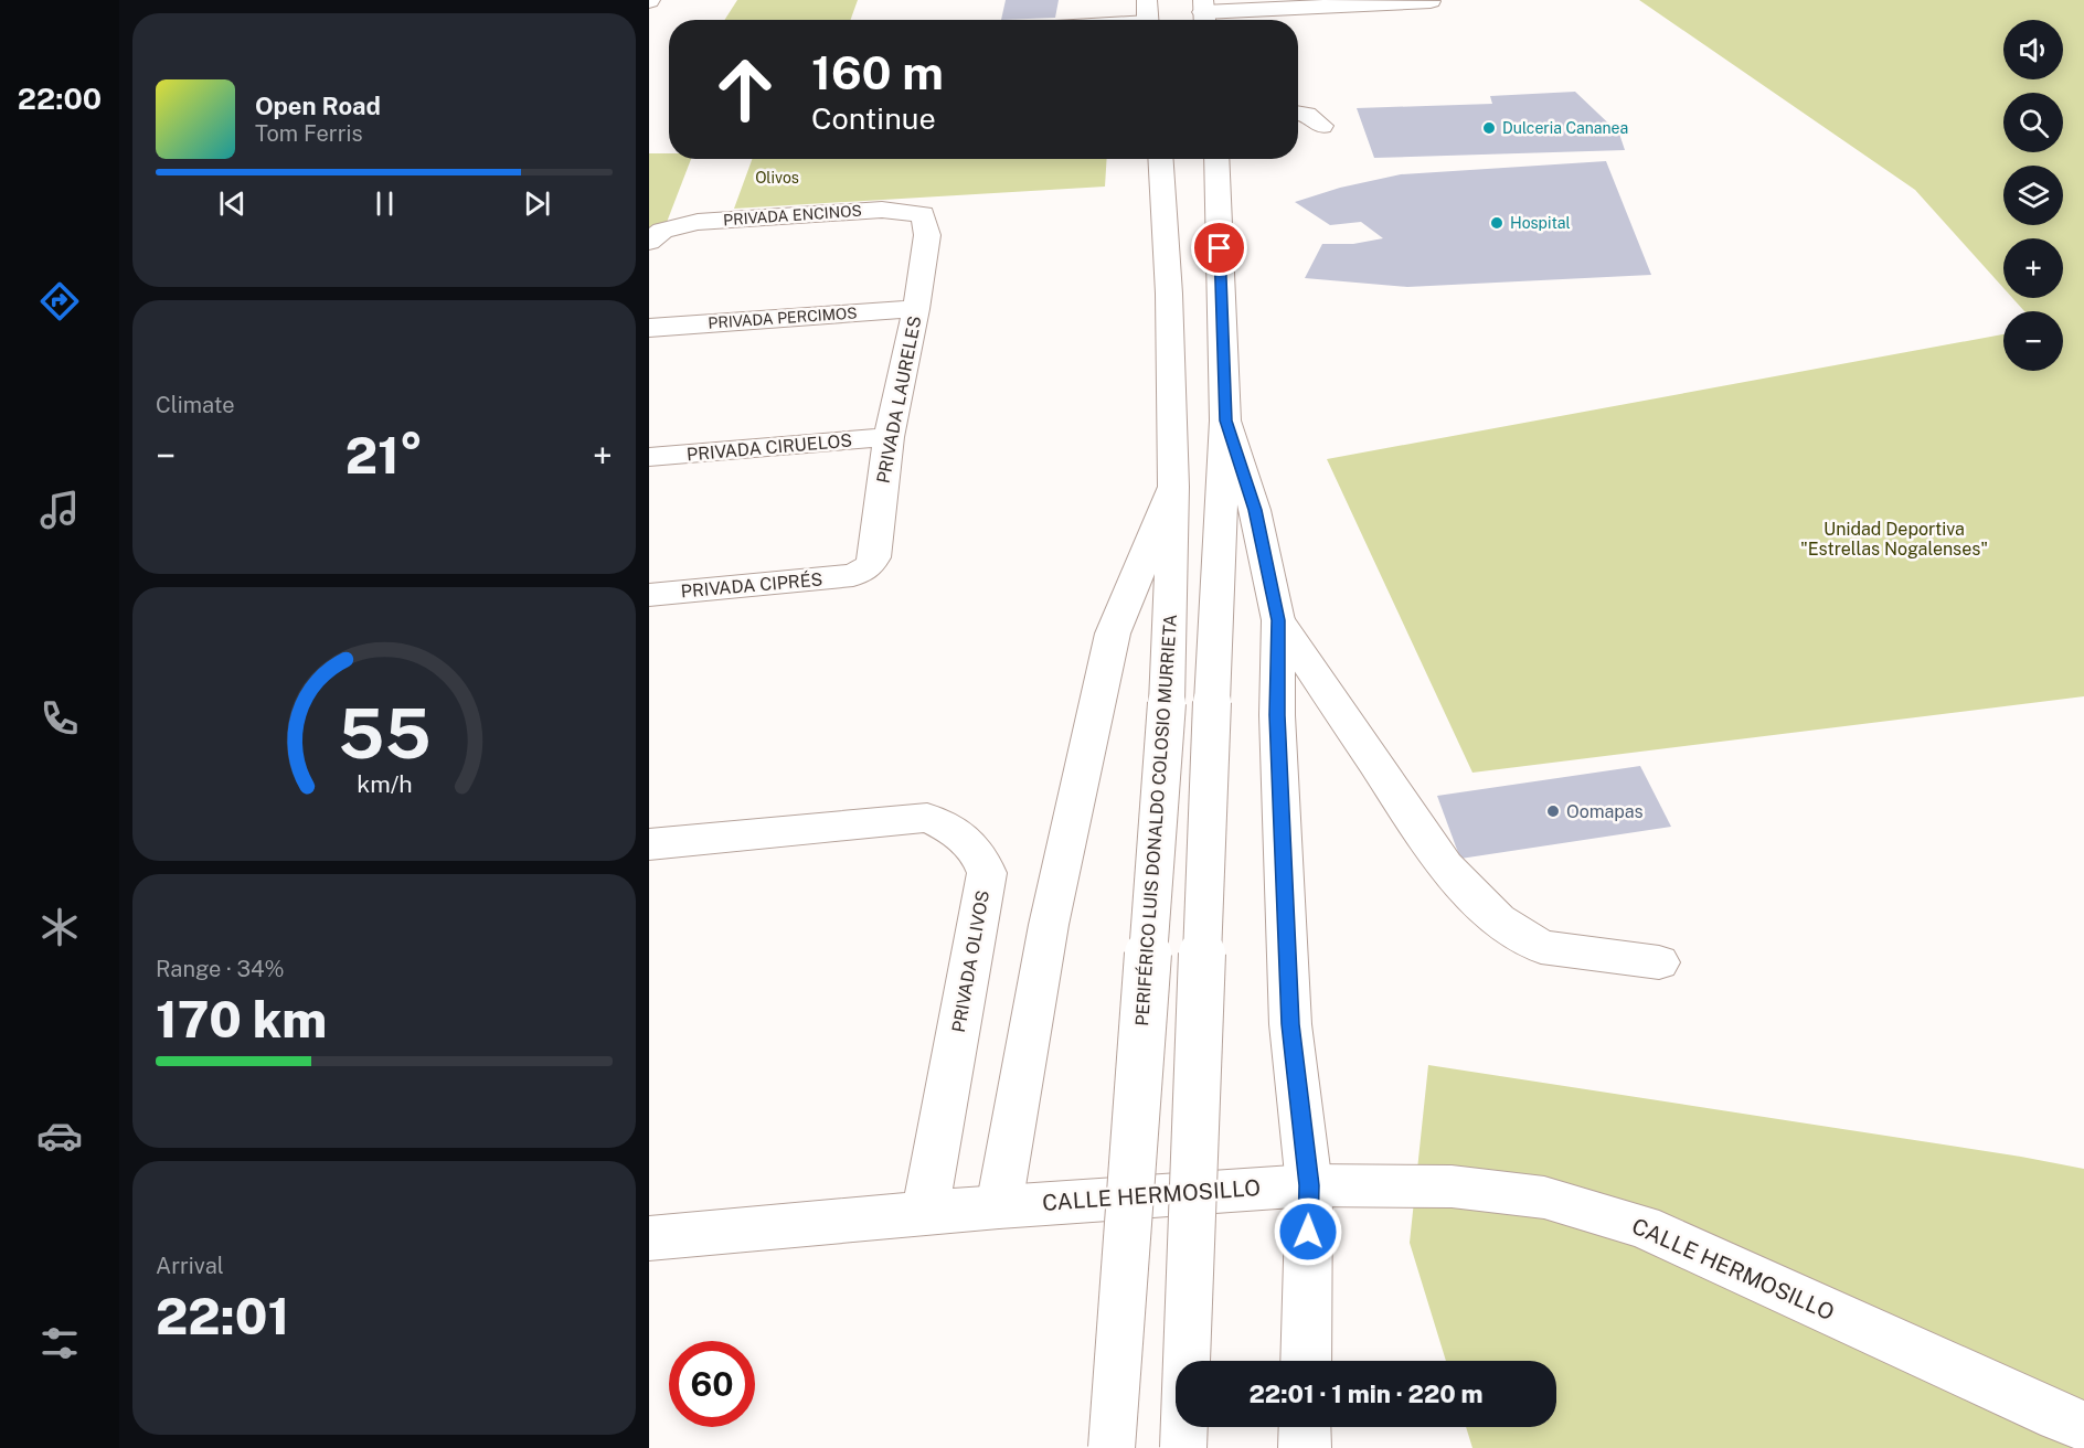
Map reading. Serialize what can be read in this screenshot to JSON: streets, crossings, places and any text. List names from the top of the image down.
{
  "streets": {
    "main road": [
      "PRIVADA ENCINOS",
      "PRIVADA PERCIMOS",
      "PRIVADA LAURELES",
      "PRIVADA CIRUELOS",
      "PRIVADA CIPRÉS",
      "PERIFÉRICO LUIS DONALDO COLOSIO MURRIETA",
      "PRIVADA OLIVOS",
      "CALLE HERMOSILLO"
    ]
  },
  "crossings": [
    ["PRIVADA ENCINOS", "PRIVADA LAURELES"],
    ["PRIVADA PERCIMOS", "PRIVADA LAURELES"],
    ["PRIVADA LAURELES", "PRIVADA CIRUELOS"],
    ["PRIVADA LAURELES", "PRIVADA CIPRÉS"],
    ["PRIVADA OLIVOS", "CALLE HERMOSILLO"]
  ],
  "parks": ["Olivos", "Unidad Deportiva \"Estrellas Nogalenses\""],
  "places": ["Dulceria Cananea", "Hospital", "Oomapas"],
  "page": {
    "tabs": "22:00",
    "map_buttons": ["+", "−"],
    "turn": ["160 m", "Continue"],
    "song": ["Open Road", "Tom Ferris"],
    "tile": [
      "Climate",
      ["Range · 34%", "170 km"],
      ["Arrival", "22:01"]
    ],
    "heat": ["−", "21°", "+"],
    "limit": "60",
    "trip": "22:01 · 1 min · 220 m",
    "gauge": ["55", "km/h"]
  }
}
